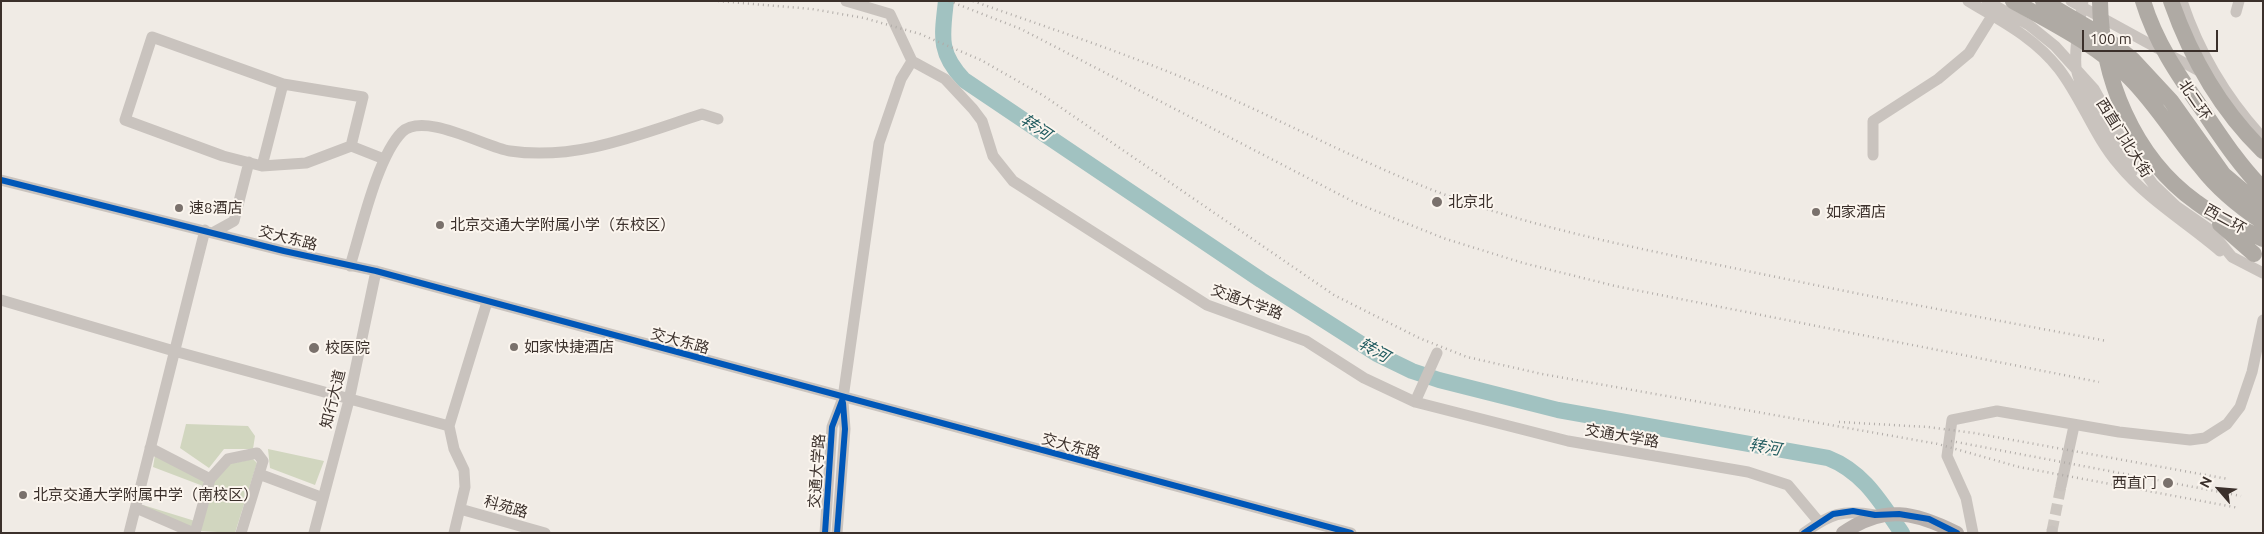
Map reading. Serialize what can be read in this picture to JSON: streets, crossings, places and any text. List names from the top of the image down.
{
  "streets": {
    "highway": ["北二环", "西二环"],
    "street": [
      "西直门北大街",
      "交大东路",
      "交通大学路",
      "知行大道",
      "科苑路"
    ]
  },
  "crossings": [
    ["交大东路", "交通大学路"],
    ["交大东路", "知行大道"]
  ],
  "water": ["转河"],
  "places": [
    "北京北",
    "速8酒店",
    "如家酒店",
    "北京交通大学附属小学（东校区）",
    "如家快捷酒店",
    "校医院",
    "西直门",
    "北京交通大学附属中学（南校区）"
  ],
  "scale_bar": "100 m",
  "north": "top left"
}
